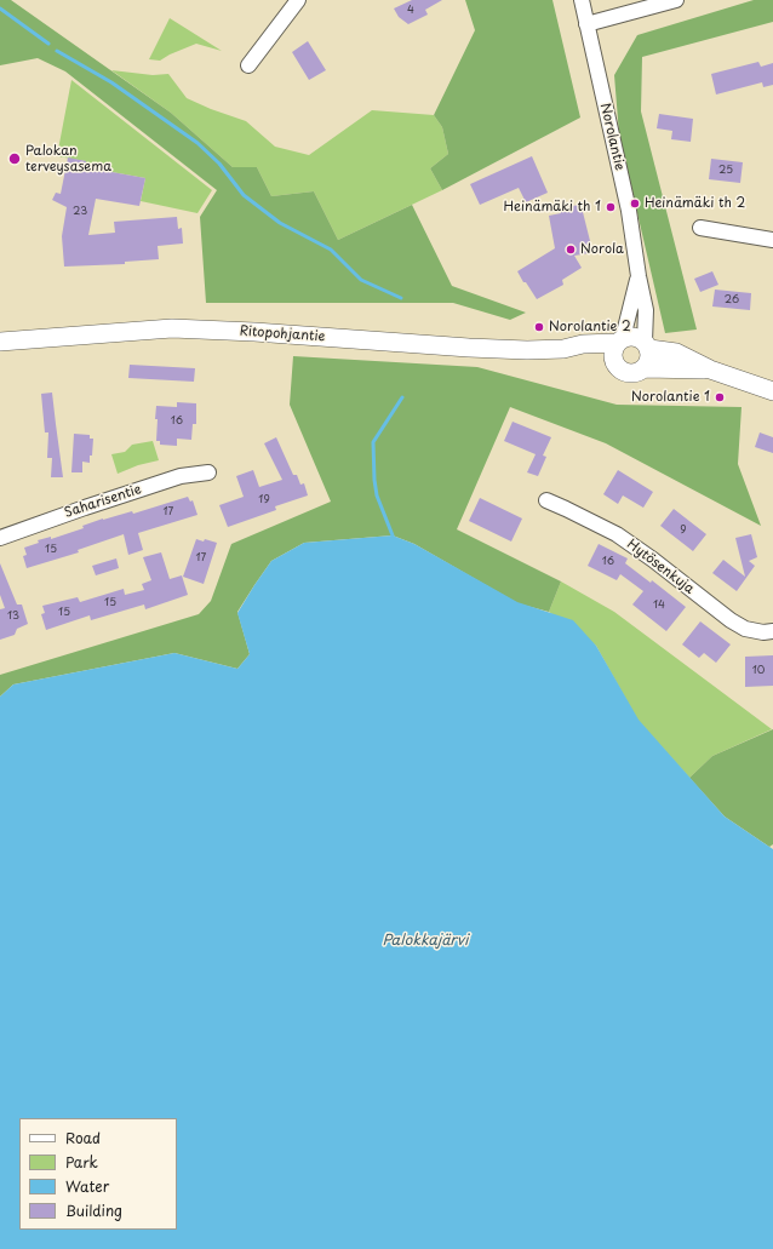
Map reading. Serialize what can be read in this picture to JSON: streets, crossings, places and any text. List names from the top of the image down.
{
  "streets": {
    "main road": ["Ritopohjantie"],
    "street": ["Norolantie", "Saharisentie", "Hytösenkuja"]
  },
  "crossings": [
    ["Norolantie", "Ritopohjantie"]
  ],
  "water": ["Palokkajärvi"],
  "places": [
    "Palokan terveysasema",
    "Heinämäki th 2",
    "Heinämäki th 1",
    "Norola",
    "Norolantie 2",
    "Norolantie 1"
  ],
  "house_numbers": [
    "4",
    "25",
    "23",
    "26",
    "16",
    "19",
    "17",
    "9",
    "15",
    "17",
    "16",
    "15",
    "14",
    "15",
    "13",
    "10"
  ],
  "legend": [
    "Road",
    "Park",
    "Water",
    "Building"
  ]
}
